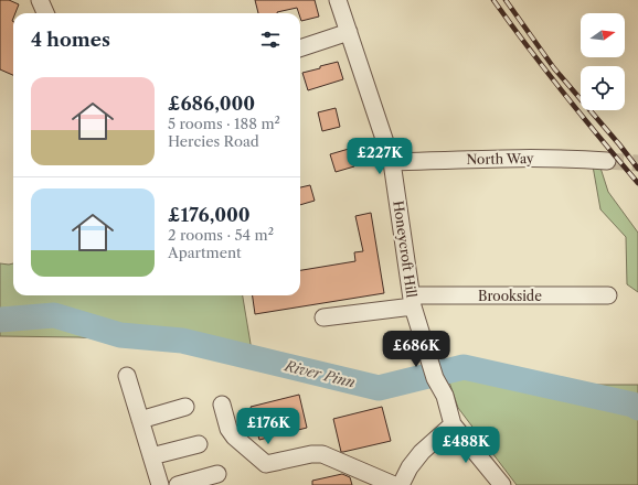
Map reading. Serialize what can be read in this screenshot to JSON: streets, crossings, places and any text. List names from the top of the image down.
{
  "streets": {
    "street": ["North Way", "Honeycroft Hill", "Brookside"]
  },
  "crossings": [
    ["North Way", "Honeycroft Hill"],
    ["Honeycroft Hill", "Brookside"]
  ],
  "water": ["River Pinn"],
  "north": "right",
  "page": {
    "heading": "4 homes",
    "list": [
      {
        "name": "£686,000",
        "note": "5 rooms · 188 m² · Hercies Road"
      },
      {
        "name": "£176,000",
        "note": "2 rooms · 54 m² · Apartment"
      }
    ],
    "price": [
      "£227K",
      "£686K",
      "£176K",
      "£488K"
    ]
  }
}
